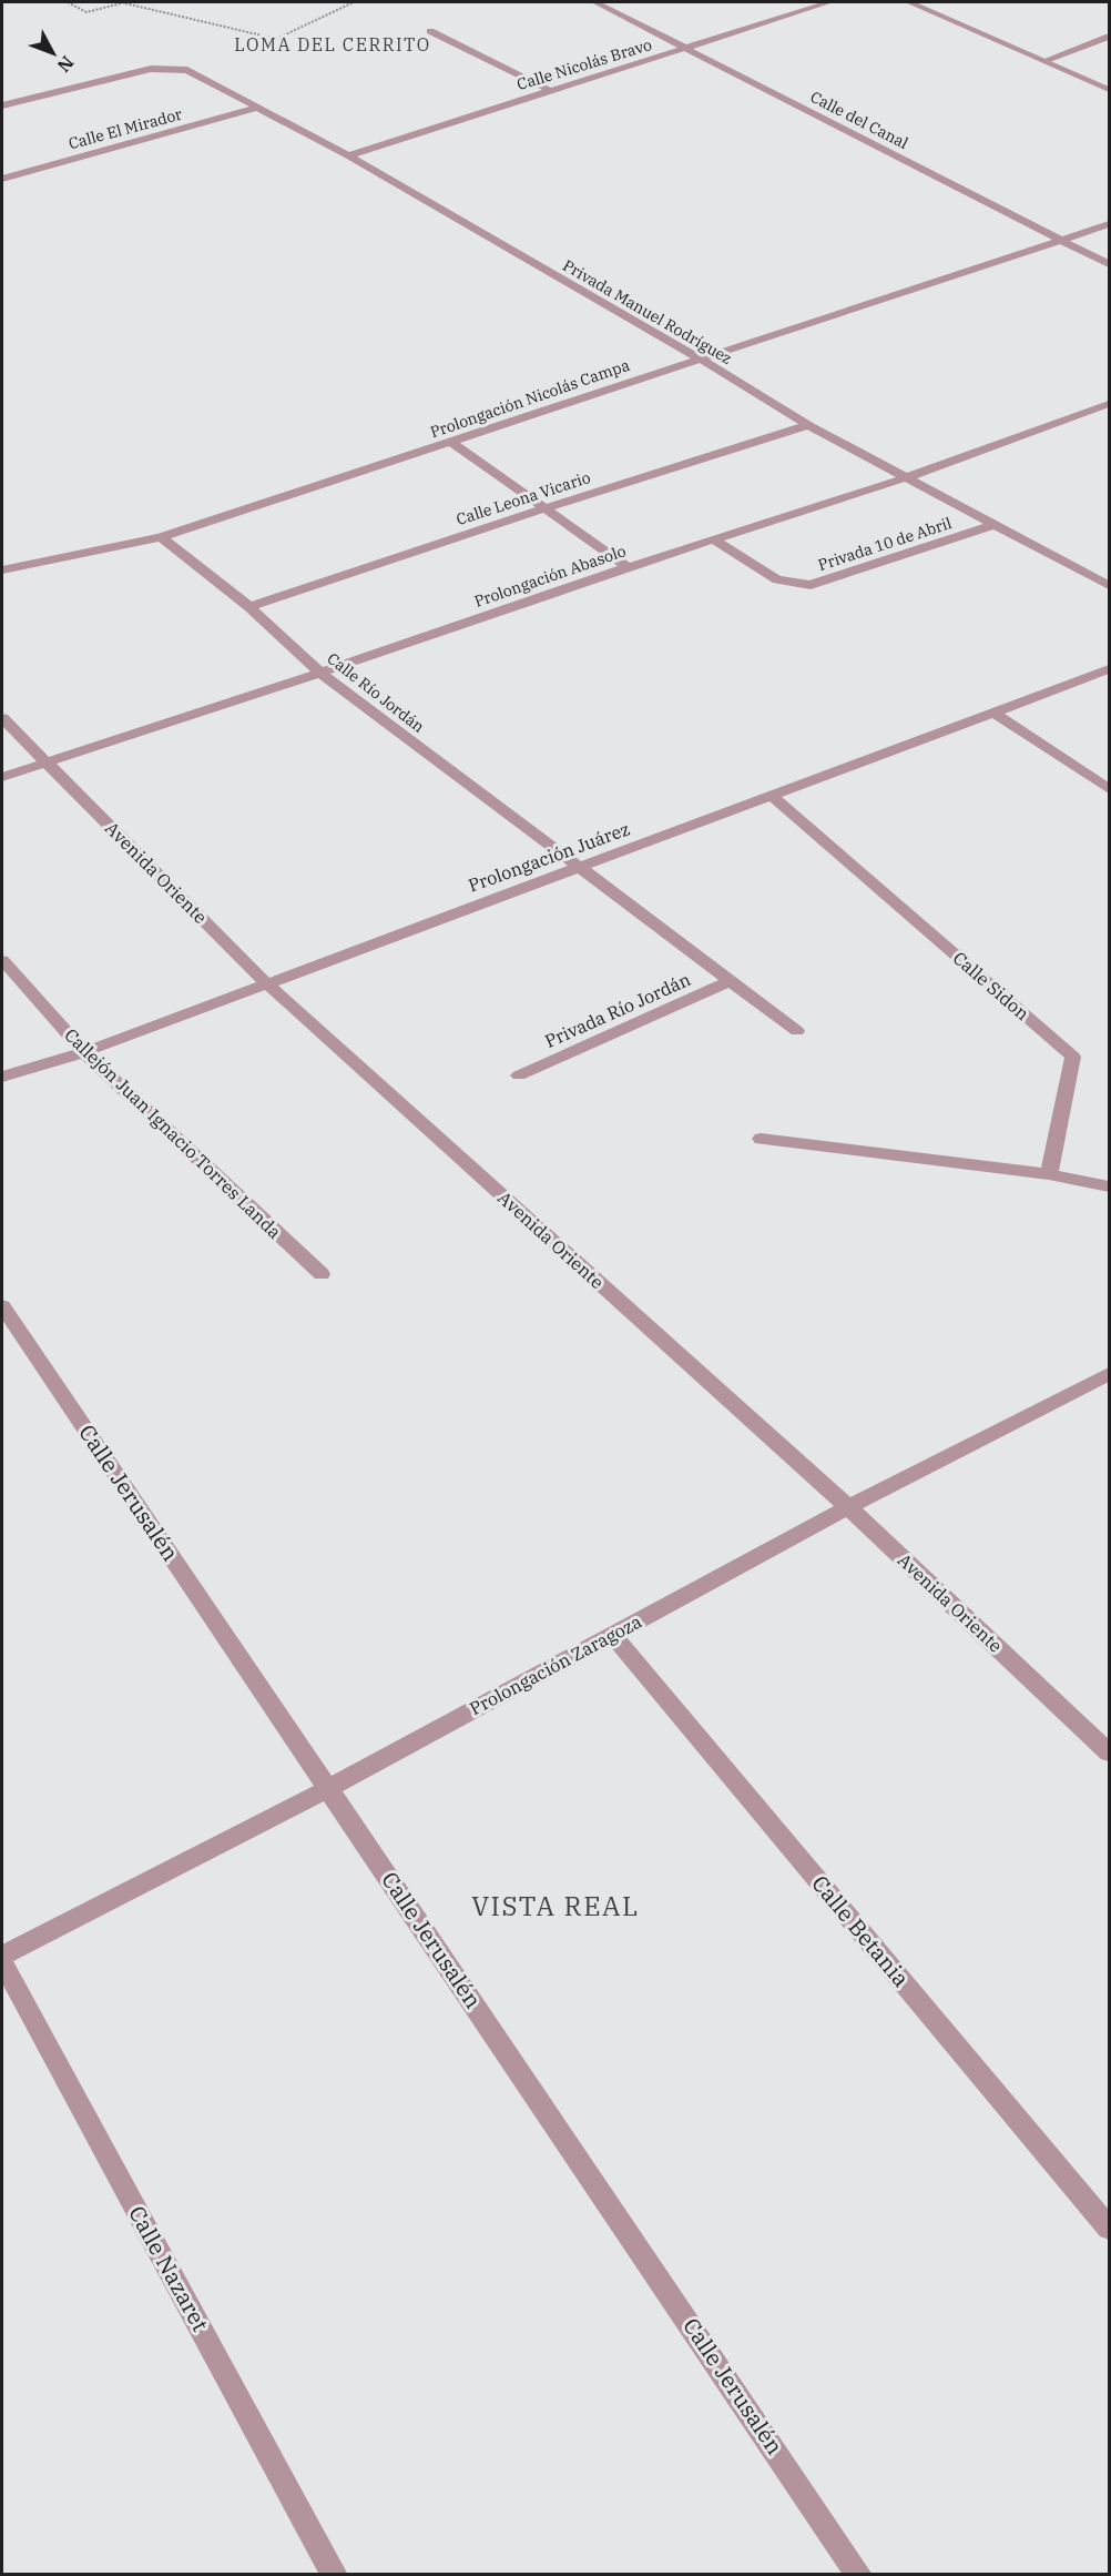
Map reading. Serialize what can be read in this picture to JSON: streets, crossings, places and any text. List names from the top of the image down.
{
  "streets": {
    "street": [
      "Calle Nicolás Bravo",
      "Calle del Canal",
      "Calle El Mirador",
      "Privada Manuel Rodríguez",
      "Prolongación Nicolás Campa",
      "Calle Leona Vicario",
      "Privada 10 de Abril",
      "Prolongación Abasolo",
      "Calle Río Jordán",
      "Prolongación Juárez",
      "Avenida Oriente",
      "Calle Sidon",
      "Privada Río Jordán",
      "Callejón Juan Ignacio Torres Landa",
      "Calle Jerusalén",
      "Prolongación Zaragoza",
      "Calle Betania",
      "Calle Nazaret"
    ]
  },
  "crossings": [
    ["Calle Nicolás Bravo", "Calle del Canal"],
    ["Calle Nicolás Bravo", "Privada Manuel Rodríguez"],
    ["Calle del Canal", "Prolongación Nicolás Campa"],
    ["Calle El Mirador", "Privada Manuel Rodríguez"],
    ["Privada Manuel Rodríguez", "Prolongación Nicolás Campa"],
    ["Privada Manuel Rodríguez", "Calle Leona Vicario"],
    ["Privada Manuel Rodríguez", "Privada 10 de Abril"],
    ["Privada Manuel Rodríguez", "Prolongación Abasolo"],
    ["Prolongación Nicolás Campa", "Calle Río Jordán"],
    ["Calle Leona Vicario", "Calle Río Jordán"],
    ["Privada 10 de Abril", "Prolongación Abasolo"],
    ["Prolongación Abasolo", "Calle Río Jordán"],
    ["Prolongación Abasolo", "Avenida Oriente"],
    ["Calle Río Jordán", "Prolongación Juárez"],
    ["Calle Río Jordán", "Privada Río Jordán"],
    ["Prolongación Juárez", "Avenida Oriente"],
    ["Prolongación Juárez", "Calle Sidon"],
    ["Prolongación Juárez", "Privada Río Jordán"],
    ["Prolongación Juárez", "Callejón Juan Ignacio Torres Landa"],
    ["Avenida Oriente", "Prolongación Zaragoza"],
    ["Calle Jerusalén", "Prolongación Zaragoza"],
    ["Prolongación Zaragoza", "Calle Betania"]
  ],
  "districts": ["LOMA DEL CERRITO", "VISTA REAL"],
  "north": "bottom right"
}
